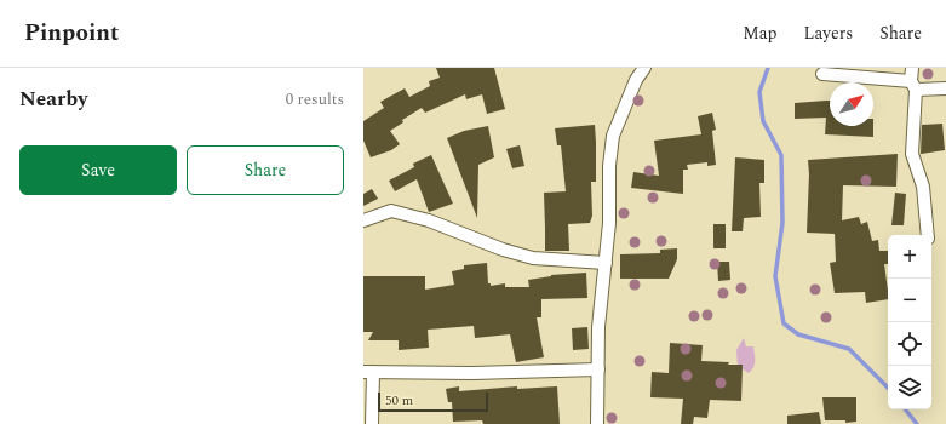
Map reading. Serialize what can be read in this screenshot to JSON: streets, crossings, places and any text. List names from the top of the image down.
{
  "scale_bar": "50 m",
  "north": "top right",
  "page": {
    "header": "Pinpoint",
    "nav": ["Map", "Layers", "Share"],
    "heading": ["Nearby", "0 results"],
    "buttons": ["Save", "Share"],
    "map_buttons": ["+", "−"],
    "scale": "50 m"
  }
}
